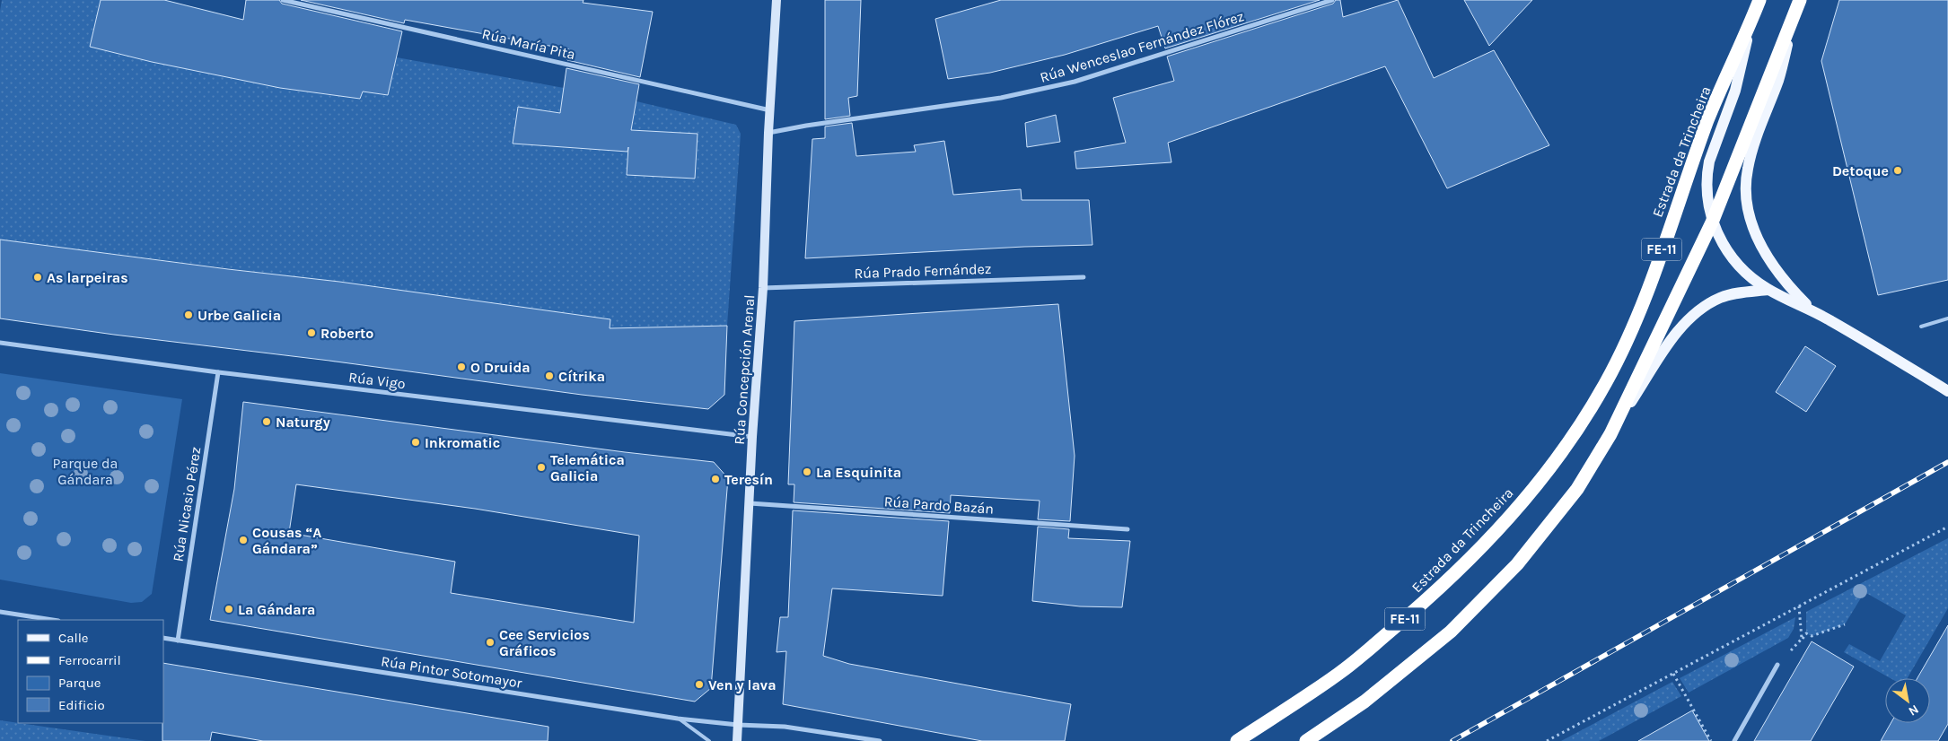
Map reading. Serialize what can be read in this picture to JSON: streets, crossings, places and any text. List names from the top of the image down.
{
  "streets": {
    "highway": ["Estrada da Trincheira", "FE-11"],
    "street": [
      "Rúa María Pita",
      "Rúa Wenceslao Fernández Flórez",
      "Rúa Prado Fernández",
      "Rúa Concepción Arenal",
      "Rúa Vigo",
      "Rúa Nicasio Pérez",
      "Rúa Pardo Bazán",
      "Rúa Pintor Sotomayor"
    ]
  },
  "crossings": [
    ["Rúa María Pita", "Rúa Concepción Arenal"],
    ["Rúa Wenceslao Fernández Flórez", "Rúa Concepción Arenal"],
    ["Rúa Prado Fernández", "Rúa Concepción Arenal"],
    ["Rúa Concepción Arenal", "Rúa Vigo"],
    ["Rúa Concepción Arenal", "Rúa Pardo Bazán"],
    ["Rúa Concepción Arenal", "Rúa Pintor Sotomayor"],
    ["Rúa Vigo", "Rúa Nicasio Pérez"],
    ["Rúa Nicasio Pérez", "Rúa Pintor Sotomayor"]
  ],
  "parks": ["Parque da Gándara"],
  "places": [
    "Detoque",
    "As larpeiras",
    "Urbe Galicia",
    "Roberto",
    "O Druida",
    "Cítrika",
    "Naturgy",
    "Inkromatic",
    "Telemática Galicia",
    "La Esquinita",
    "Teresín",
    "Cousas “A Gándara”",
    "La Gándara",
    "Cee Servicios Gráficos",
    "Ven y lava"
  ],
  "legend": [
    "Calle",
    "Ferrocarril",
    "Parque",
    "Edificio"
  ],
  "north": "bottom right"
}
